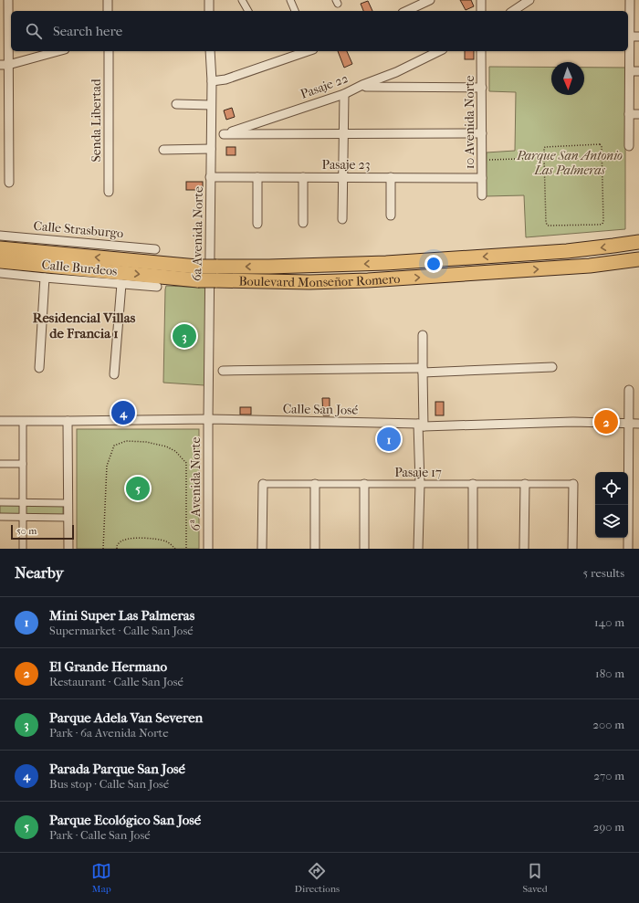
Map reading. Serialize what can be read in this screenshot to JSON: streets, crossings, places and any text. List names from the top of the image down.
{
  "streets": {
    "highway": ["Boulevard Monseñor Romero"],
    "street": [
      "Pasaje 22",
      "Senda Libertad",
      "10 Avenida Norte",
      "Pasaje 23",
      "Calle Strasburgo",
      "6a Avenida Norte",
      "Calle Burdeos",
      "Calle San José",
      "Pasaje 17",
      "6ª Avenida Norte"
    ]
  },
  "crossings": [
    ["Pasaje 22", "6a Avenida Norte"],
    ["10 Avenida Norte", "Pasaje 23"],
    ["Pasaje 23", "6a Avenida Norte"],
    ["6a Avenida Norte", "Calle San José"],
    ["6a Avenida Norte", "6ª Avenida Norte"],
    ["Calle San José", "6ª Avenida Norte"]
  ],
  "districts": ["Residencial Villas de Francia 1"],
  "parks": ["Parque San Antonio Las Palmeras"],
  "scale_bar": "50 m",
  "north": "bottom",
  "page": {
    "search": "Search here",
    "pins": [
      "3",
      "4",
      "2",
      "1",
      "5"
    ],
    "scale": "50 m",
    "heading": ["Nearby", "5 results"],
    "list": [
      {
        "mark": "1",
        "name": "Mini Super Las Palmeras",
        "note": "Supermarket · Calle San José",
        "value": "140 m"
      },
      {
        "mark": "2",
        "name": "El Grande Hermano",
        "note": "Restaurant · Calle San José",
        "value": "180 m"
      },
      {
        "mark": "3",
        "name": "Parque Adela Van Severen",
        "note": "Park · 6a Avenida Norte",
        "value": "200 m"
      },
      {
        "mark": "4",
        "name": "Parada Parque San José",
        "note": "Bus stop · Calle San José",
        "value": "270 m"
      },
      {
        "mark": "5",
        "name": "Parque Ecológico San José",
        "note": "Park · Calle San José",
        "value": "290 m"
      }
    ],
    "nav": ["Map", "Directions", "Saved"]
  }
}
